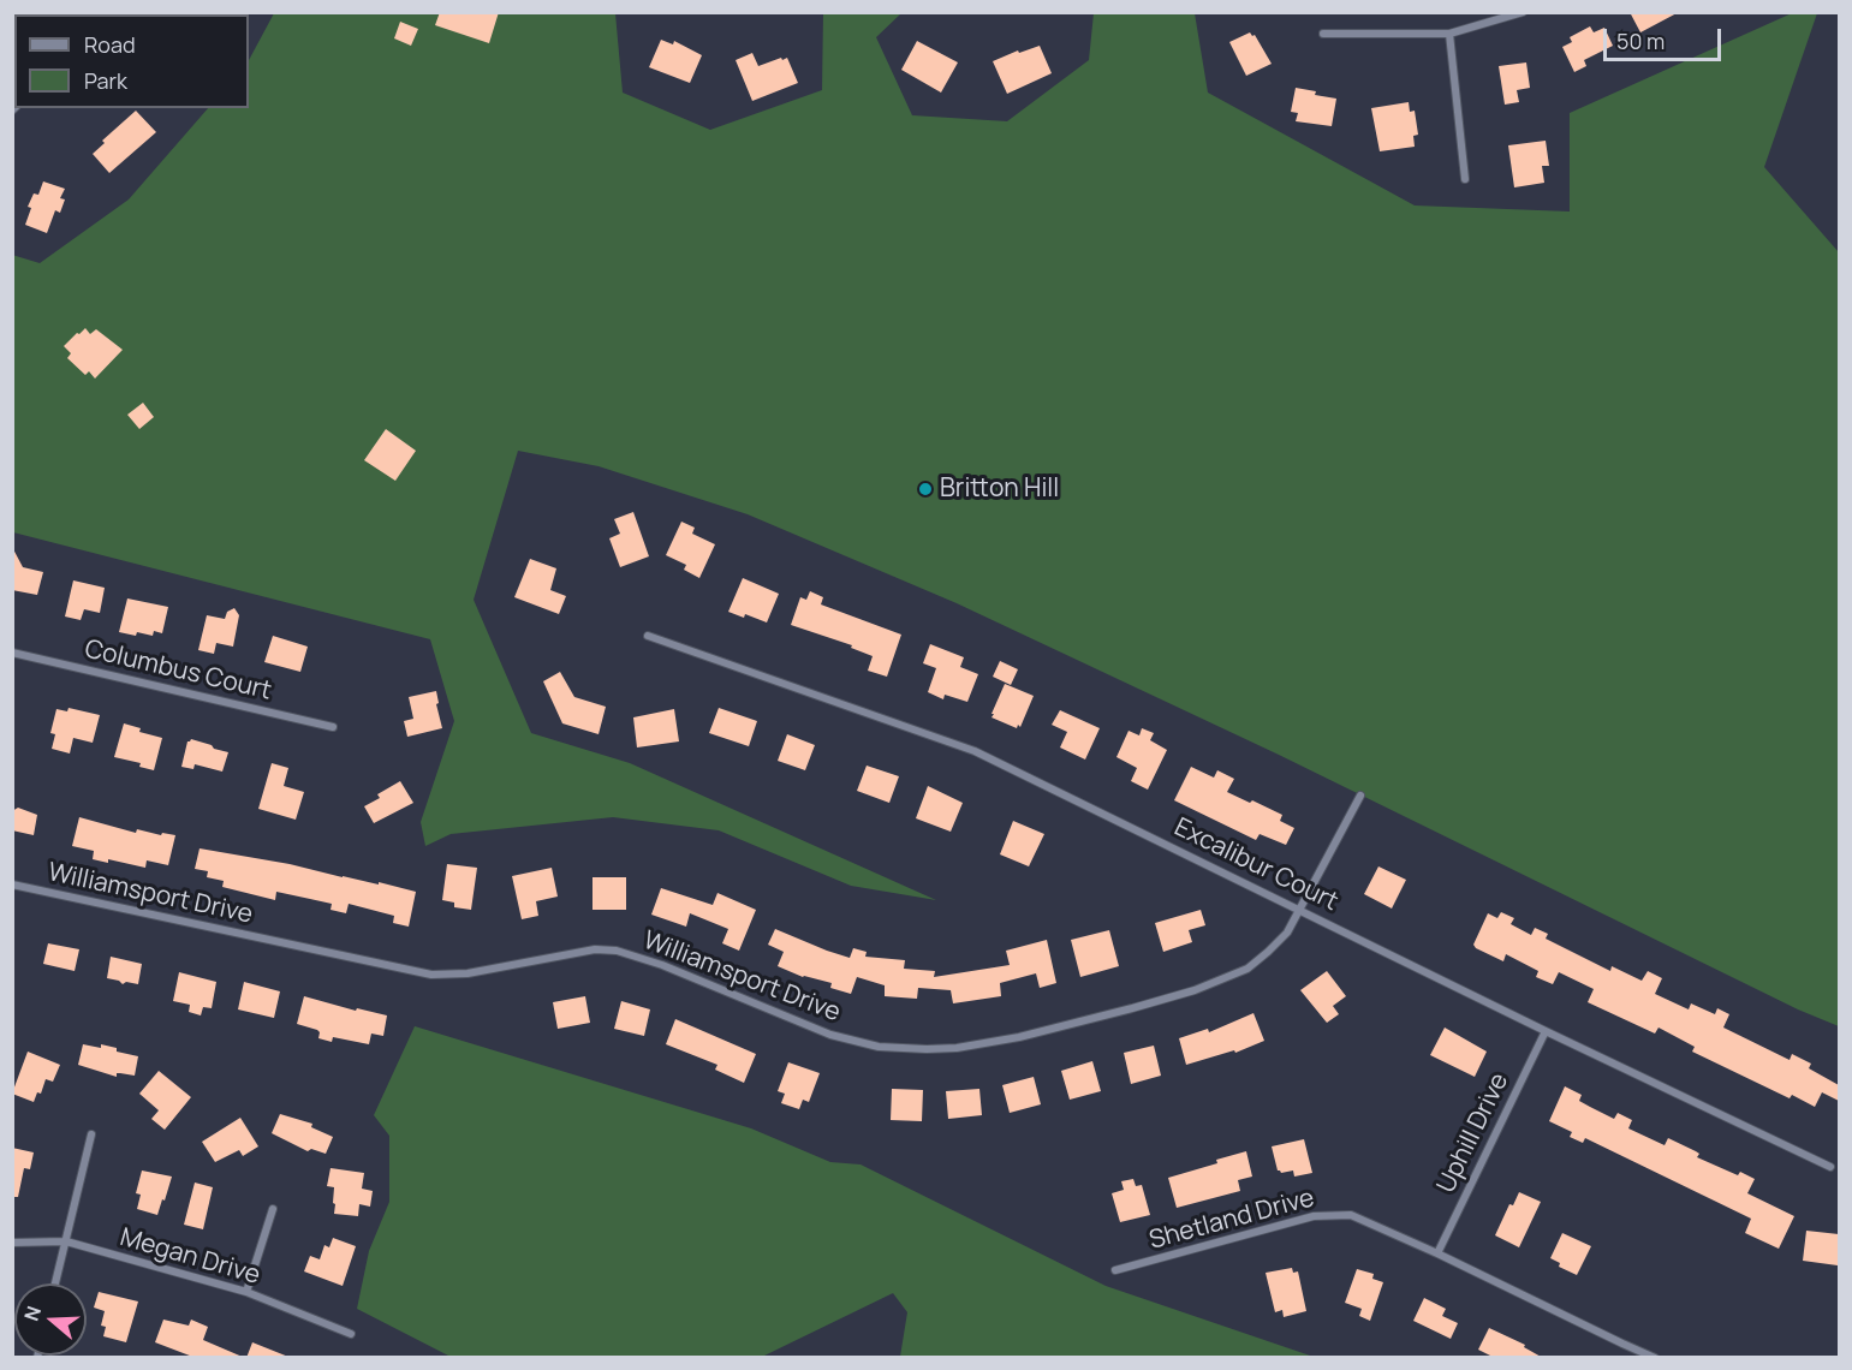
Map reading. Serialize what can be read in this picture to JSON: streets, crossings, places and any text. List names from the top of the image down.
{
  "streets": {
    "street": [
      "Columbus Court",
      "Excalibur Court",
      "Williamsport Drive",
      "Uphill Drive",
      "Shetland Drive",
      "Megan Drive"
    ]
  },
  "crossings": [
    ["Excalibur Court", "Williamsport Drive"],
    ["Excalibur Court", "Uphill Drive"],
    ["Uphill Drive", "Shetland Drive"]
  ],
  "places": ["Britton Hill"],
  "legend": ["Road", "Park"],
  "scale_bar": "50 m",
  "north": "left"
}
